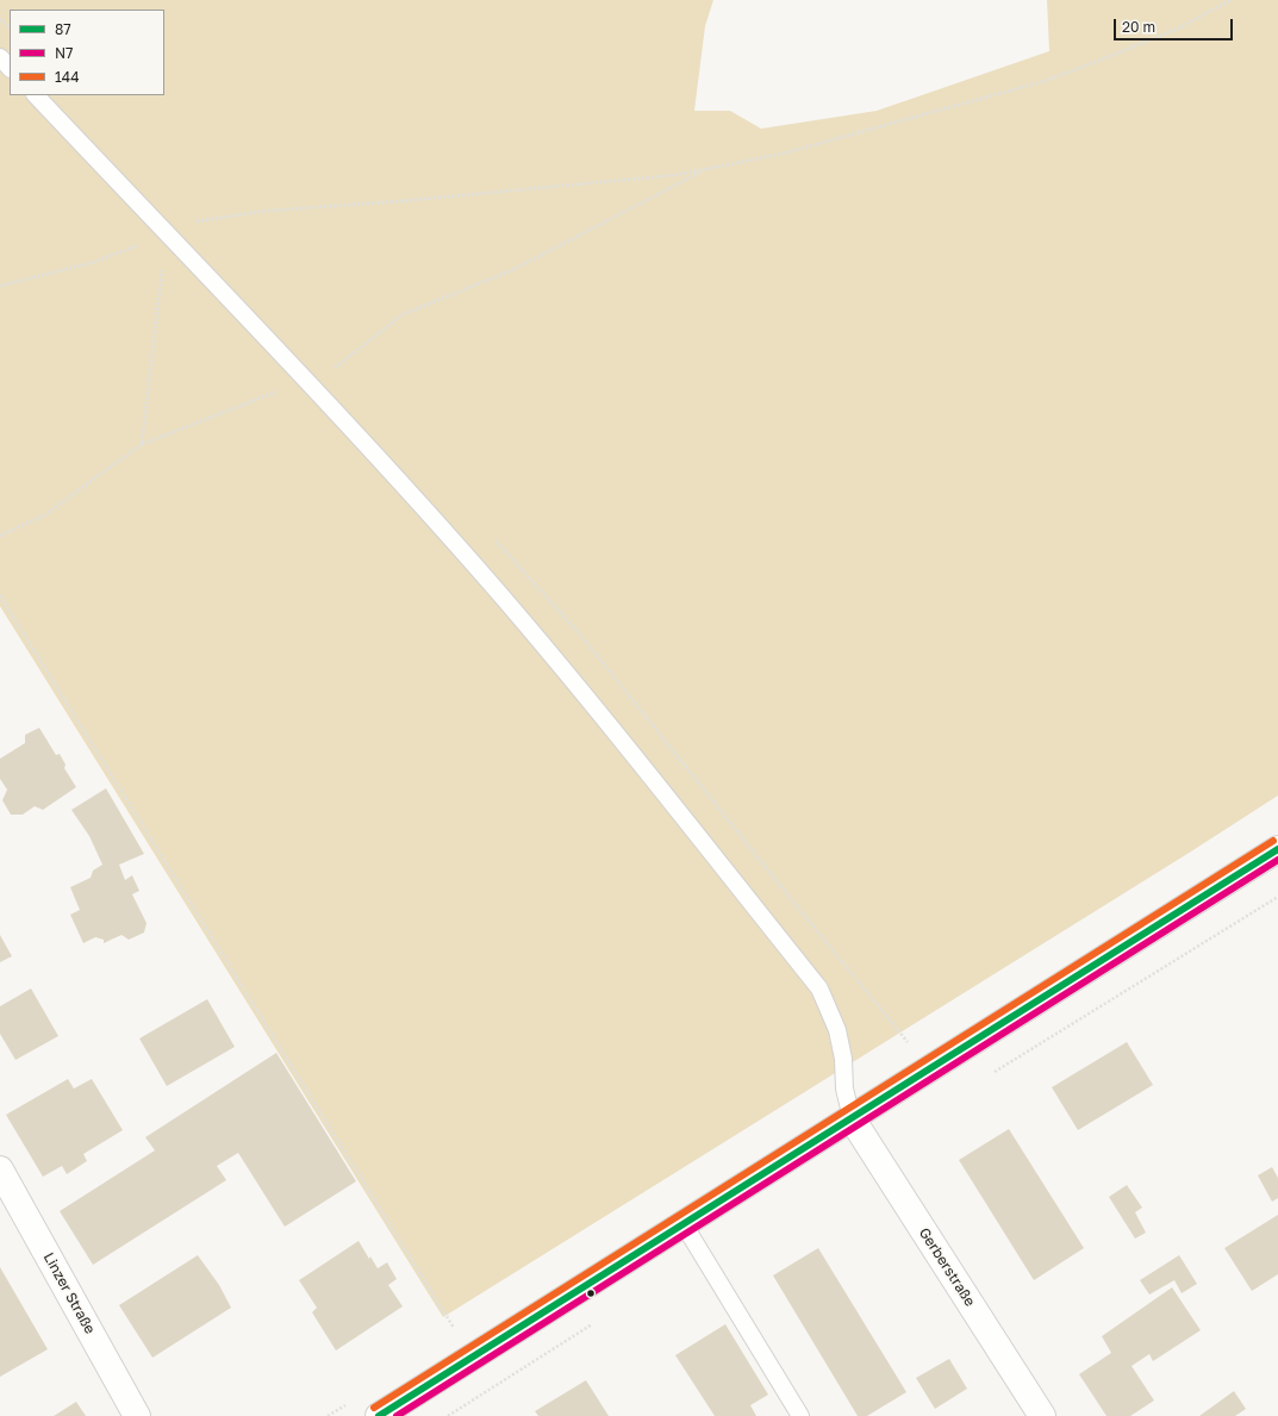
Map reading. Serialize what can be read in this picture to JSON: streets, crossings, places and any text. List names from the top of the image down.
{
  "streets": {
    "main road": ["Gerberstraße", "Linzer Straße"]
  },
  "lines": ["transit line 144", "transit line 87", "transit line N7"],
  "legend": ["87", "N7", "144"],
  "scale_bar": "20 m"
}
